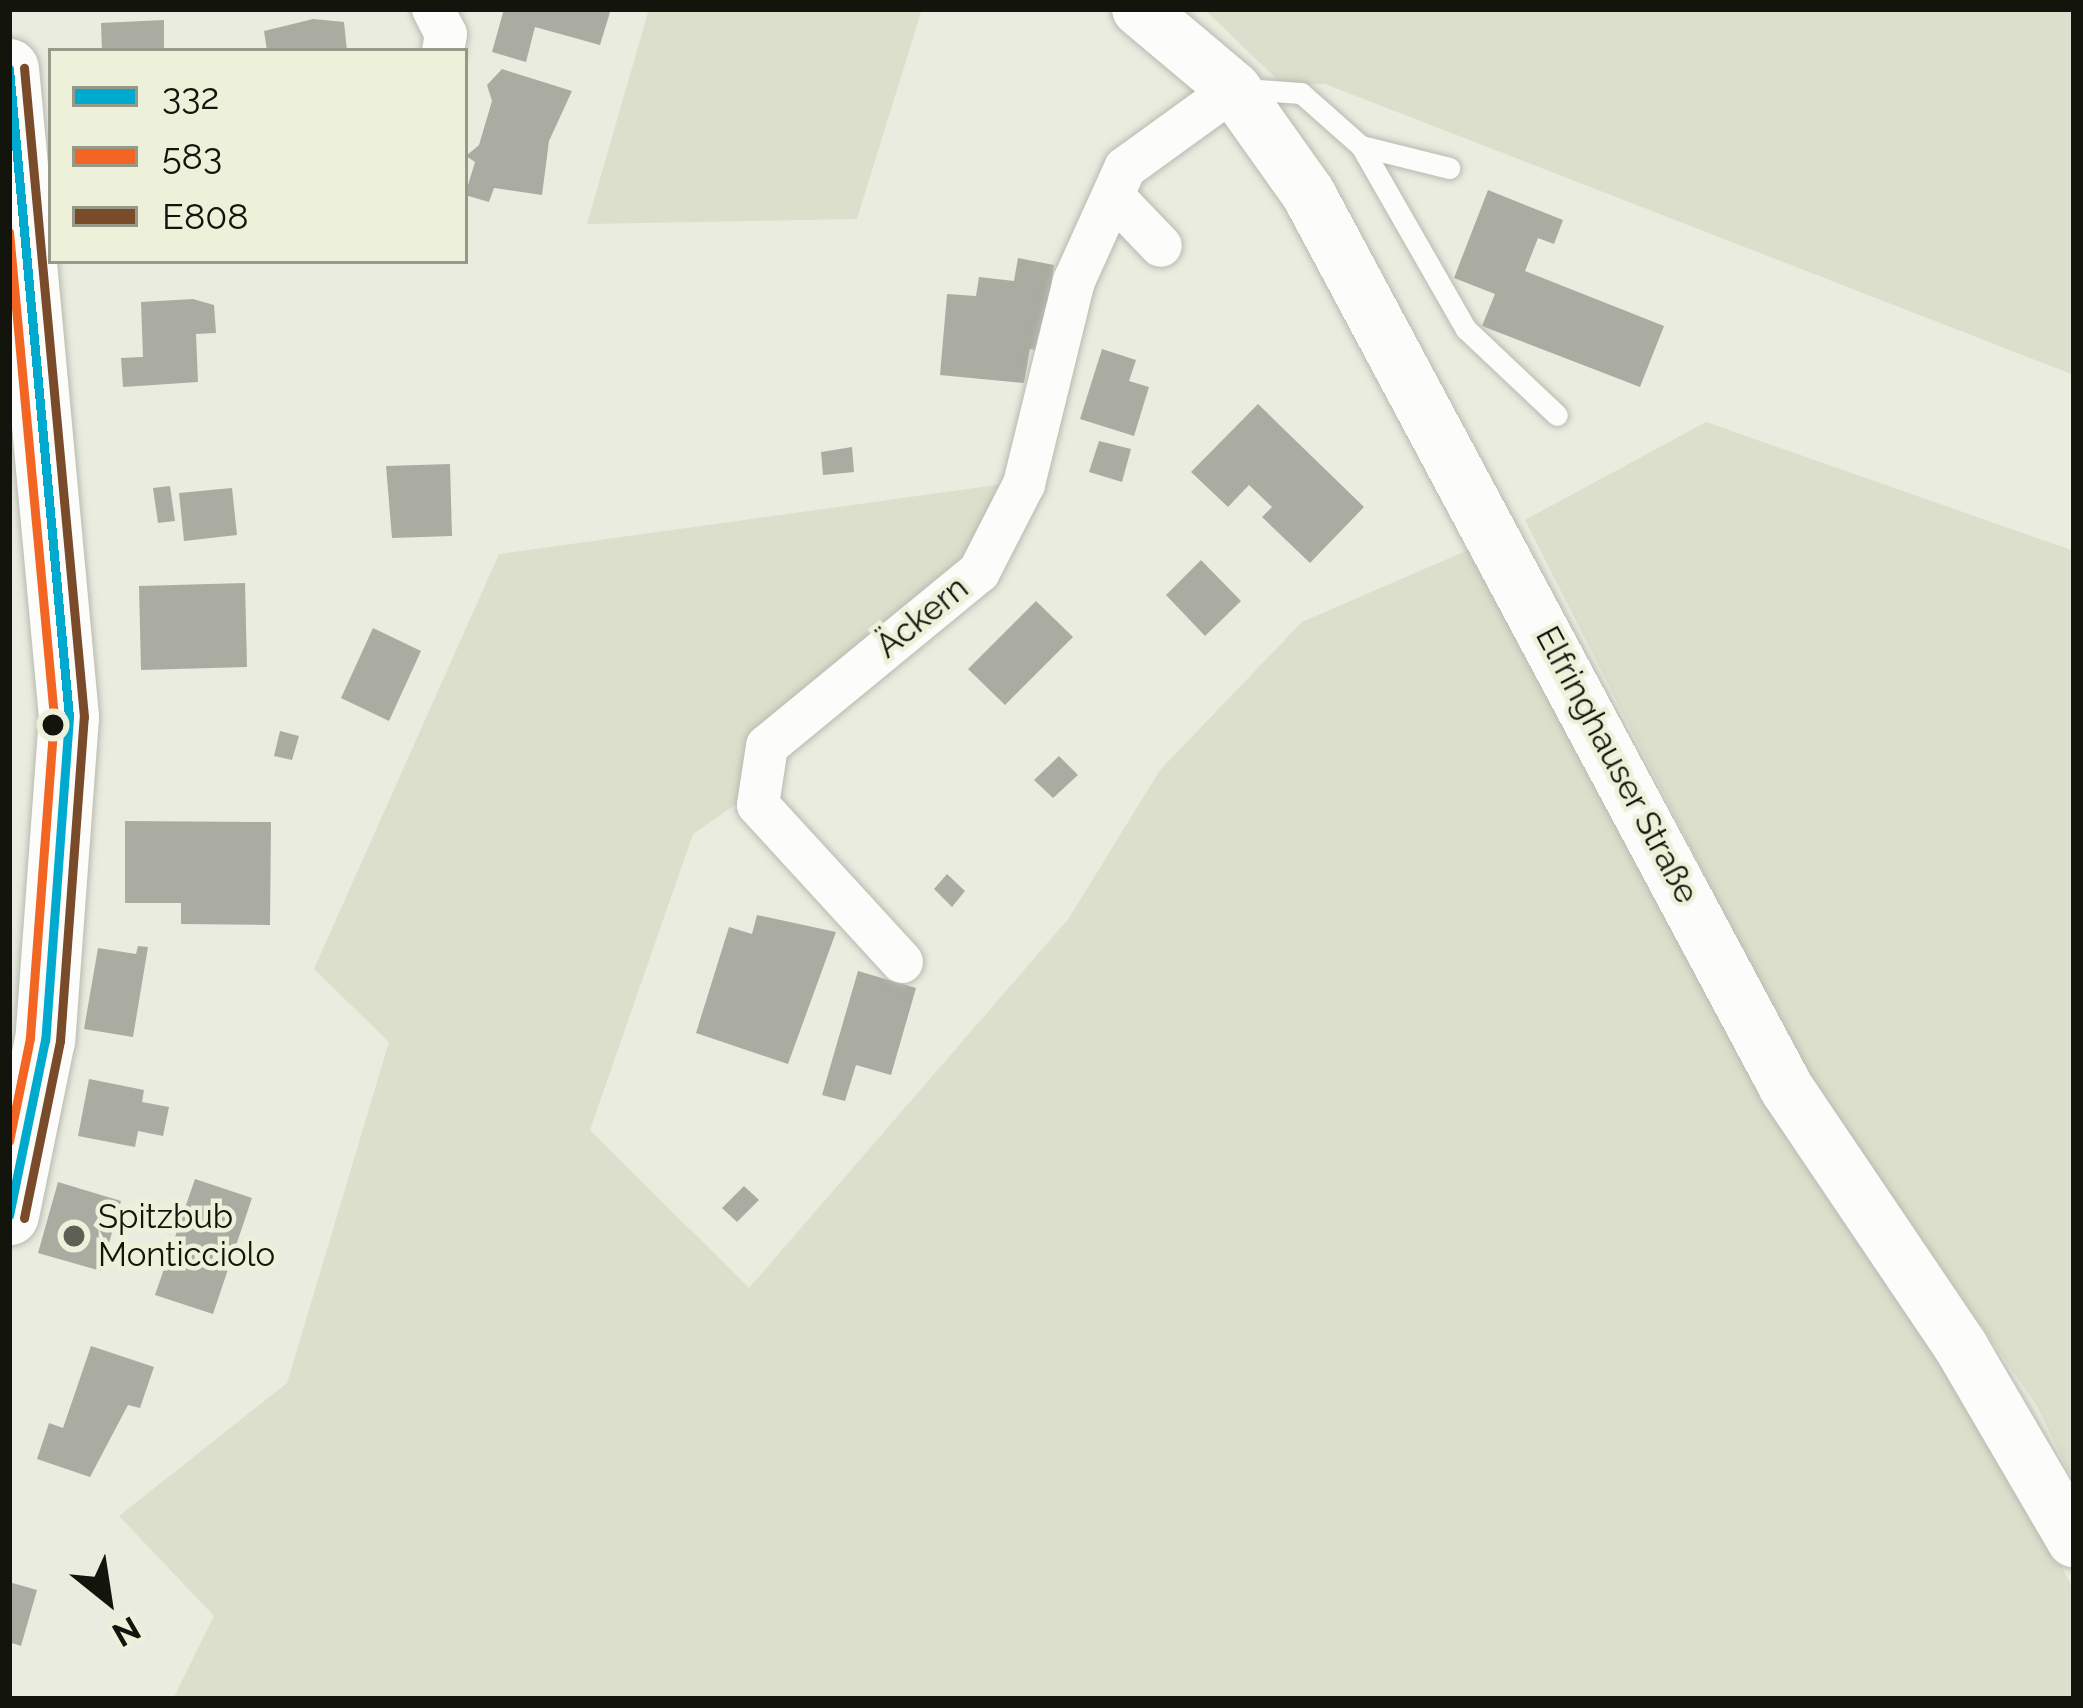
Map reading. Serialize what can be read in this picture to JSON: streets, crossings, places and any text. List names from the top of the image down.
{
  "streets": {
    "street": ["Äckern", "Elfringhauser Straße"]
  },
  "crossings": [
    ["Äckern", "Elfringhauser Straße"]
  ],
  "places": ["Spitzbub Monticciolo"],
  "lines": ["transit line E808", "transit line 332", "transit line 583"],
  "legend": ["332", "583", "E808"],
  "north": "bottom right"
}
